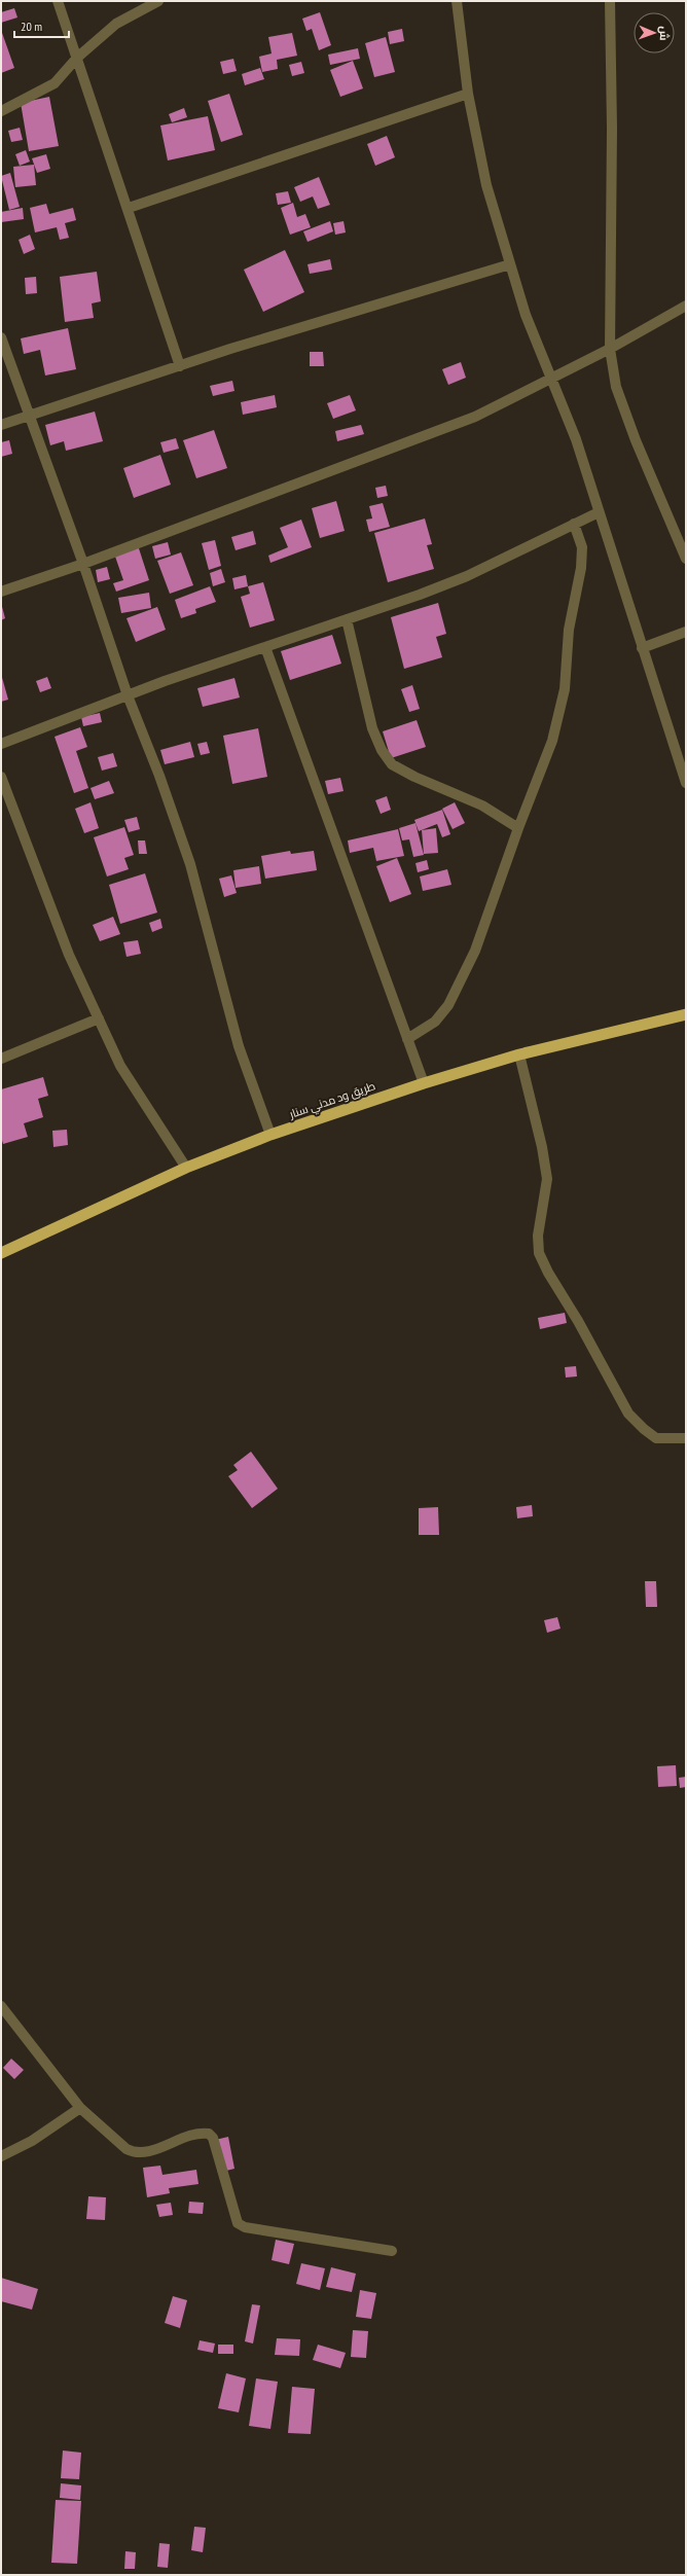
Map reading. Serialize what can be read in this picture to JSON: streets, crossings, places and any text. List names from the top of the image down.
{
  "streets": {
    "highway": ["طريق ود مدني سنار"]
  },
  "scale_bar": "20 m",
  "north": "right"
}
